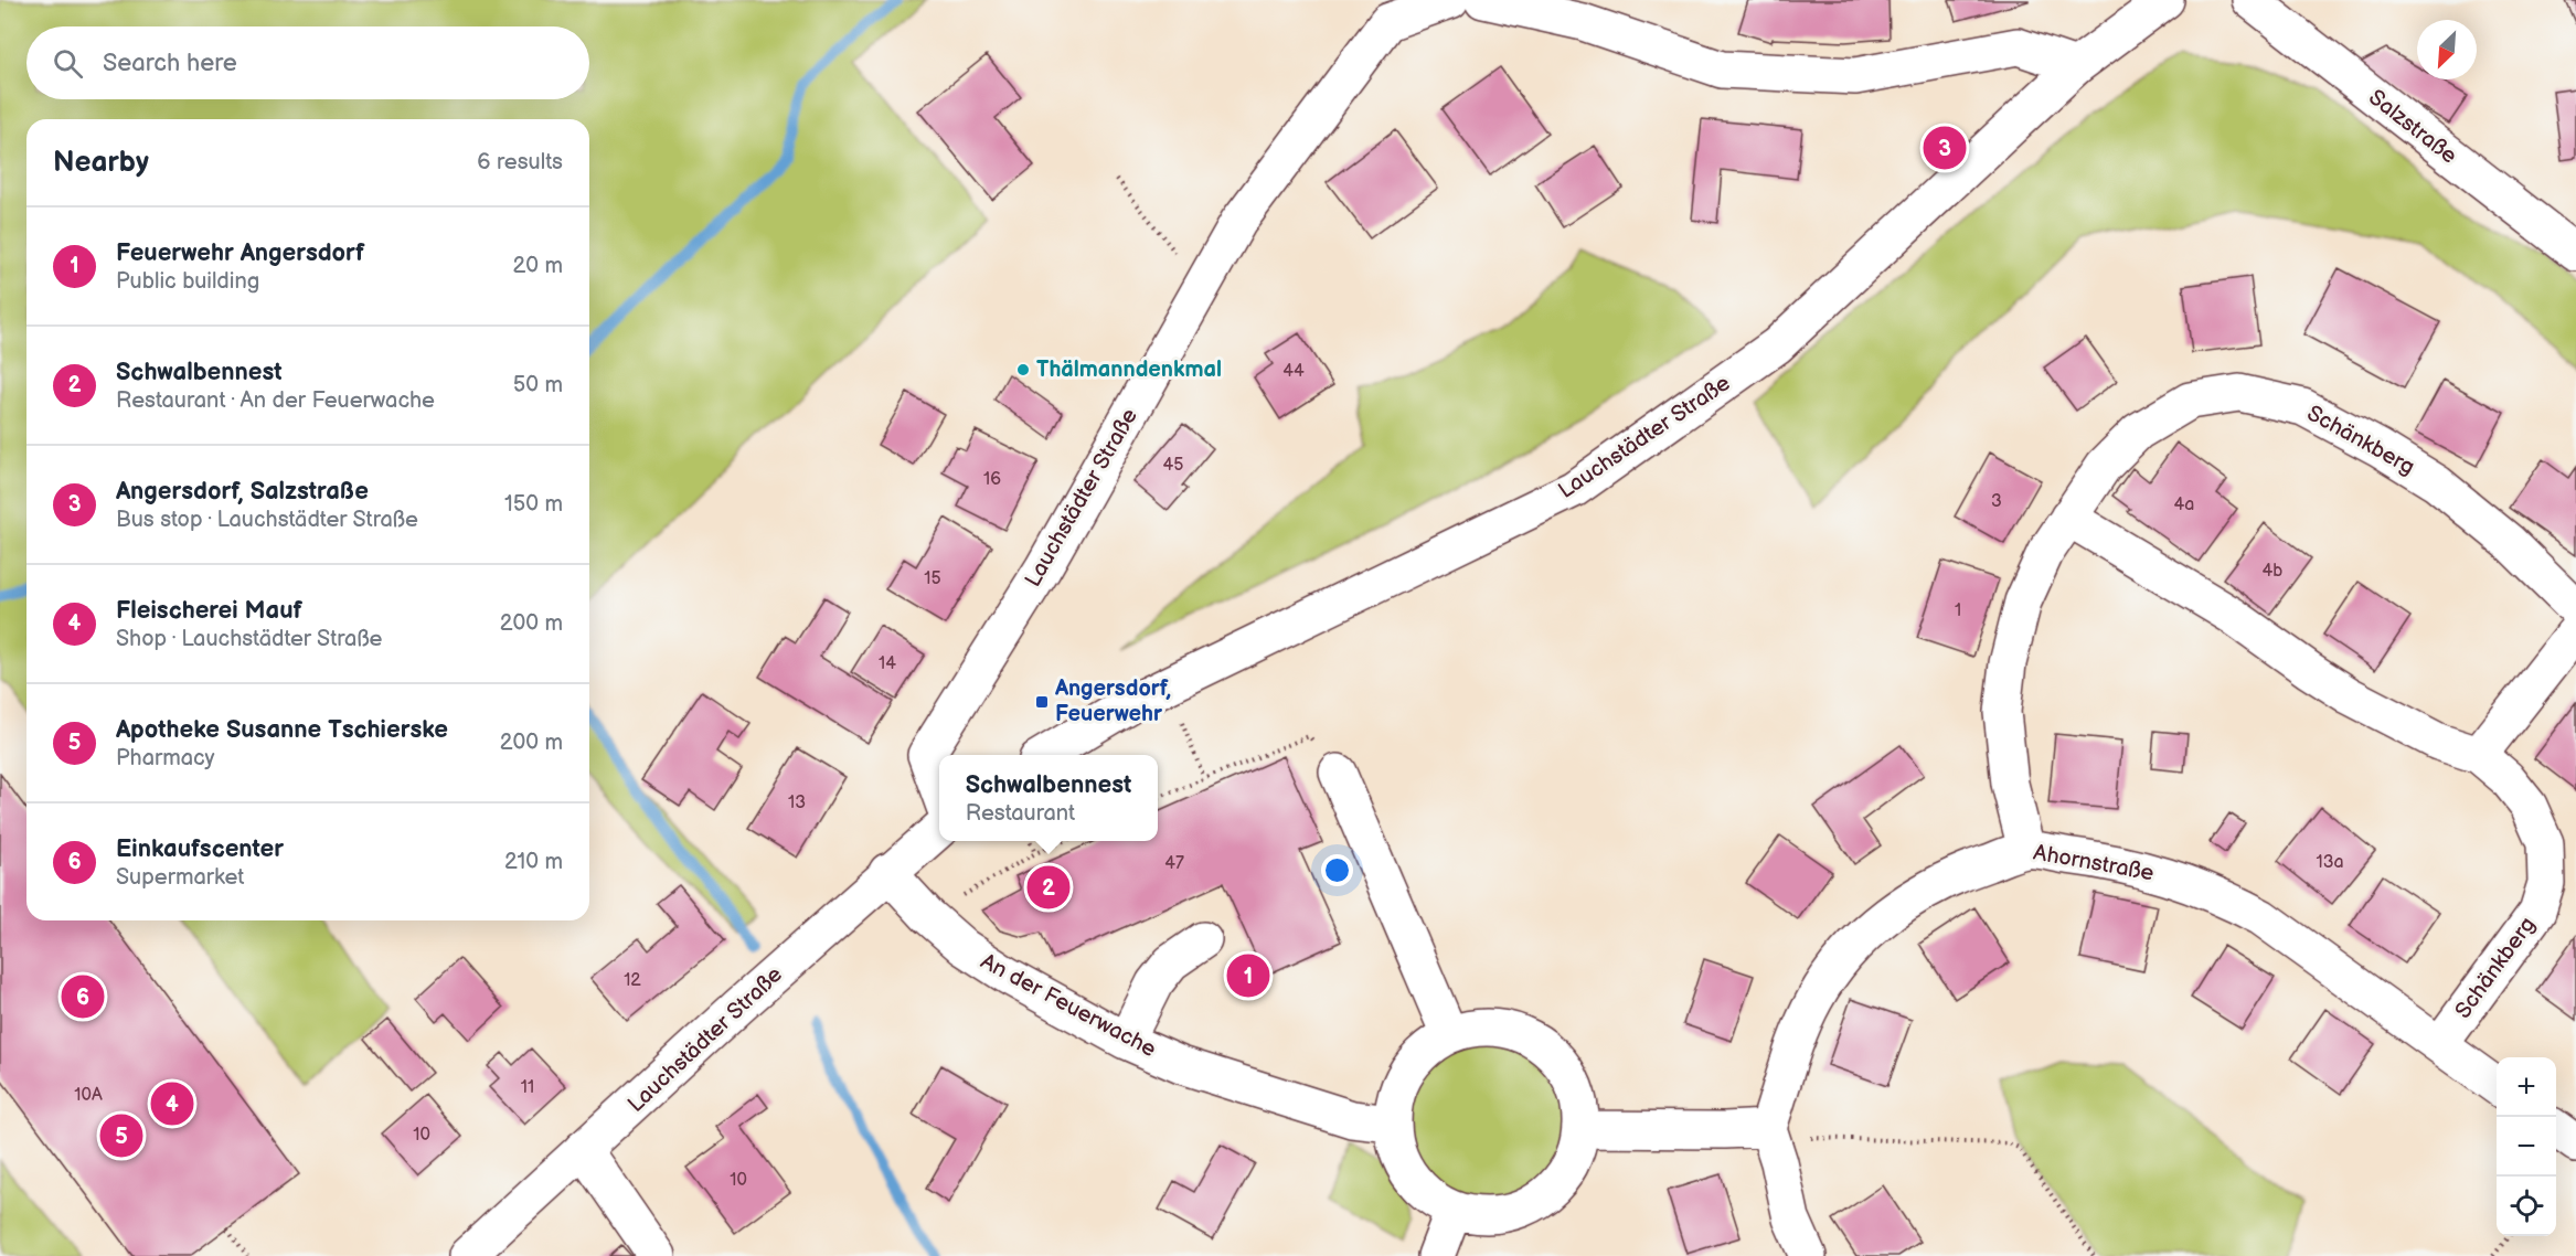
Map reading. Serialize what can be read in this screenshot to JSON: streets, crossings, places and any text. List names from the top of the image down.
{
  "streets": {
    "street": [
      "Salzstraße",
      "Lauchstädter Straße",
      "Schänkberg",
      "Ahornstraße",
      "An der Feuerwache"
    ]
  },
  "crossings": [
    ["Lauchstädter Straße", "An der Feuerwache"],
    ["Schänkberg", "Ahornstraße"]
  ],
  "places": {
    "other": ["Thälmanndenkmal"],
    "transit": ["Angersdorf, Feuerwehr"]
  },
  "house_numbers": [
    "44",
    "45",
    "16",
    "3",
    "4a",
    "4b",
    "15",
    "1",
    "14",
    "13",
    "13a",
    "47",
    "12",
    "11",
    "10A",
    "10",
    "10"
  ],
  "north": "bottom left",
  "page": {
    "search": "Search here",
    "heading": ["Nearby", "6 results"],
    "pins": [
      "3",
      "2",
      "1",
      "6",
      "4",
      "5"
    ],
    "list": [
      {
        "mark": "1",
        "name": "Feuerwehr Angersdorf",
        "note": "Public building",
        "value": "20 m"
      },
      {
        "mark": "2",
        "name": "Schwalbennest",
        "note": "Restaurant · An der Feuerwache",
        "value": "50 m"
      },
      {
        "mark": "3",
        "name": "Angersdorf, Salzstraße",
        "note": "Bus stop · Lauchstädter Straße",
        "value": "150 m"
      },
      {
        "mark": "4",
        "name": "Fleischerei Mauf",
        "note": "Shop · Lauchstädter Straße",
        "value": "200 m"
      },
      {
        "mark": "5",
        "name": "Apotheke Susanne Tschierske",
        "note": "Pharmacy",
        "value": "200 m"
      },
      {
        "mark": "6",
        "name": "Einkaufscenter",
        "note": "Supermarket",
        "value": "210 m"
      }
    ],
    "popup": ["Schwalbennest", "Restaurant"],
    "map_buttons": ["+", "−"]
  }
}
